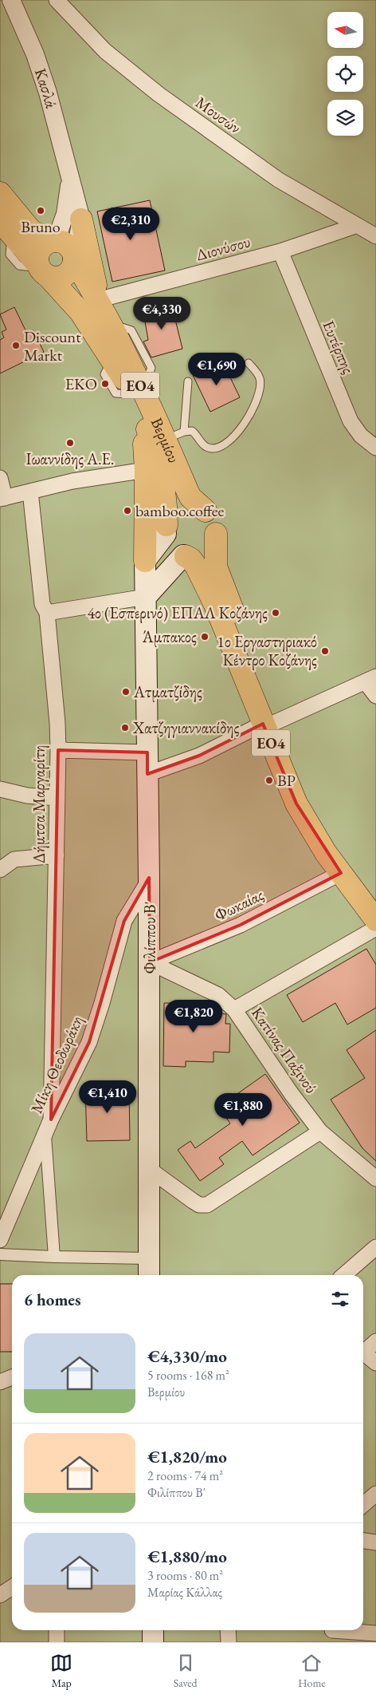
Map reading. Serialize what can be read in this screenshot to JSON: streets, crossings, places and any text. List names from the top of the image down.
{
  "streets": {
    "main road": ["ΕΟ4", "Βερμίου", "Φιλίππου Β'"],
    "street": [
      "Κασλά",
      "Μουσών",
      "Διονύσου",
      "Ευτέρπης",
      "Δήμτσα Μαργαρίτη",
      "Φωκαίας",
      "Κατίνας Παξινού",
      "Μίκη Θεοδωράκη"
    ]
  },
  "crossings": [
    ["Κασλά", "Βερμίου"],
    ["Μουσών", "Διονύσου"],
    ["Διονύσου", "Ευτέρπης"],
    ["Διονύσου", "Βερμίου"],
    ["ΕΟ4", "Βερμίου"],
    ["ΕΟ4", "Φωκαίας"],
    ["Δήμτσα Μαργαρίτη", "Μίκη Θεοδωράκη"],
    ["Φωκαίας", "Φιλίππου Β'"],
    ["Φωκαίας", "Κατίνας Παξινού"],
    ["Φιλίππου Β'", "Κατίνας Παξινού"],
    ["Φιλίππου Β'", "Μίκη Θεοδωράκη"]
  ],
  "places": [
    "Bruno",
    "Discount Markt",
    "EKO",
    "Ιωαννίδης Α.Ε.",
    "bamboo.coffee",
    "4ο (Εσπερινό) ΕΠΑΛ Κοζάνης",
    "Άμπακος",
    "1ο Εργαστηριακό Κέντρο Κοζάνης",
    "Ατματζίδης",
    "Χατζηγιαννακίδης",
    "BP"
  ],
  "north": "left",
  "page": {
    "price": [
      "€2,310",
      "€4,330",
      "€1,690",
      "€1,820",
      "€1,410",
      "€1,880"
    ],
    "heading": "6 homes",
    "list": [
      {
        "name": "€4,330/mo",
        "note": "5 rooms · 168 m² · Βερμίου"
      },
      {
        "name": "€1,820/mo",
        "note": "2 rooms · 74 m² · Φιλίππου Β'"
      },
      {
        "name": "€1,880/mo",
        "note": "3 rooms · 80 m² · Μαρίας Κάλλας"
      }
    ],
    "tabs": ["Map", "Saved", "Home"]
  }
}
